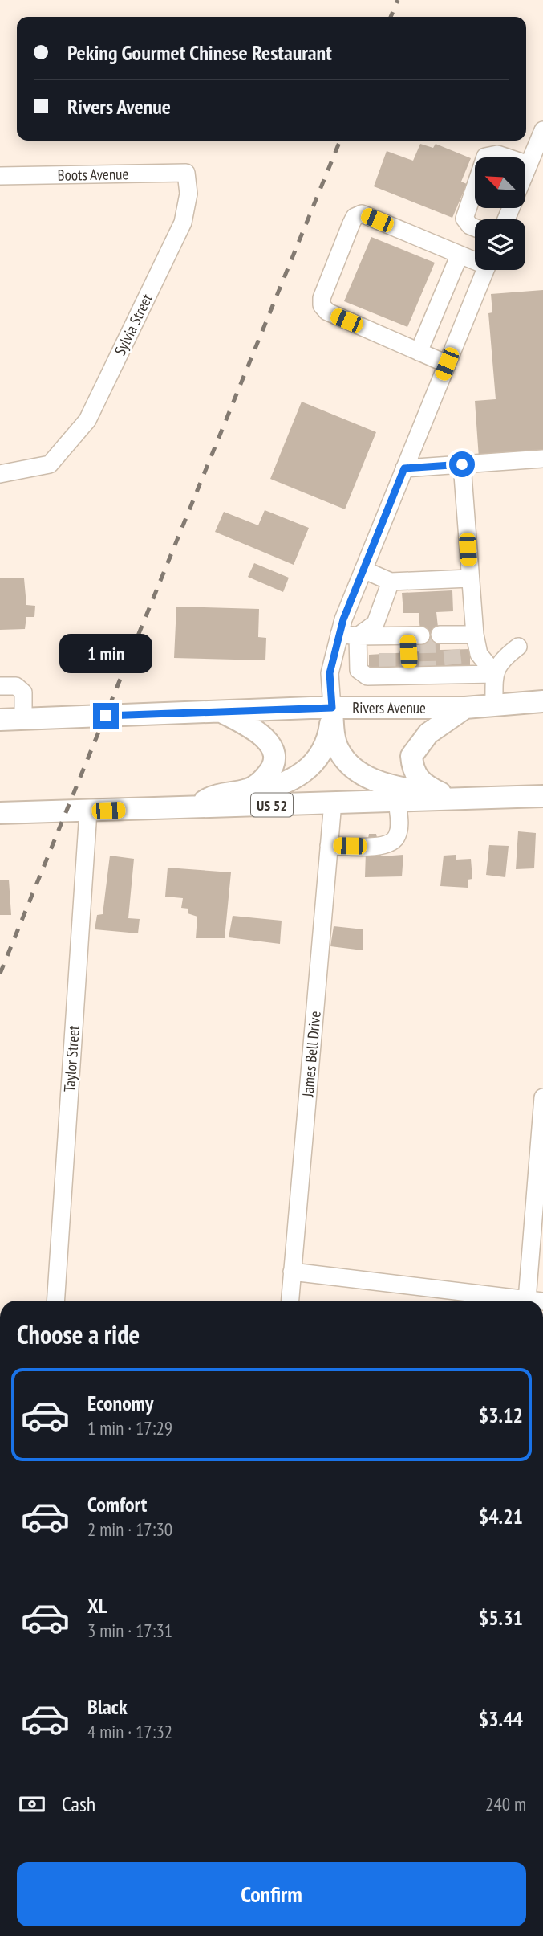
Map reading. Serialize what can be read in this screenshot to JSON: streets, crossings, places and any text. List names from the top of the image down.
{
  "streets": {
    "main road": ["Rivers Avenue", "US 52"],
    "street": [
      "Boots Avenue",
      "Sylvia Street",
      "James Bell Drive",
      "Taylor Street"
    ]
  },
  "crossings": [
    ["Boots Avenue", "Sylvia Street"],
    ["US 52", "James Bell Drive"],
    ["US 52", "Taylor Street"]
  ],
  "north": "top left",
  "page": {
    "banner": ["Peking Gourmet Chinese Restaurant", "Rivers Avenue"],
    "bubble": "1 min",
    "heading": "Choose a ride",
    "list": [
      {
        "name": "Economy",
        "note": "1 min · 17:29",
        "value": "$3.12"
      },
      {
        "name": "Comfort",
        "note": "2 min · 17:30",
        "value": "$4.21"
      },
      {
        "name": "XL",
        "note": "3 min · 17:31",
        "value": "$5.31"
      },
      {
        "name": "Black",
        "note": "4 min · 17:32",
        "value": "$3.44"
      }
    ],
    "pay": ["Cash", "240 m"],
    "buttons": "Confirm"
  }
}
